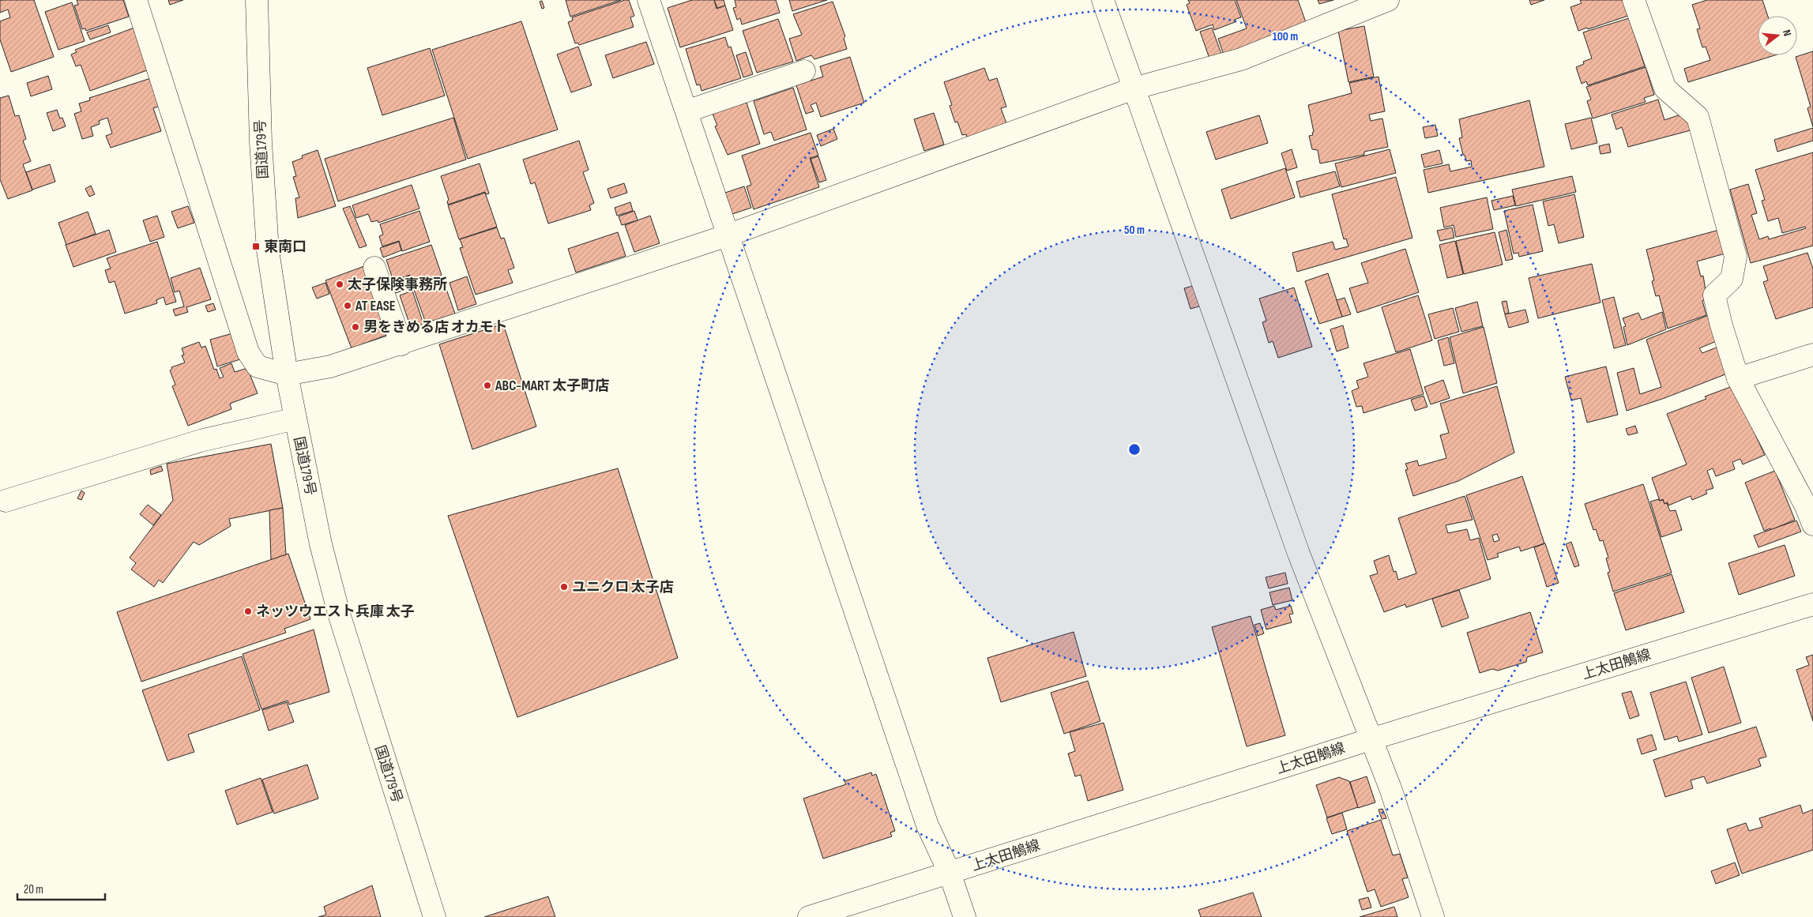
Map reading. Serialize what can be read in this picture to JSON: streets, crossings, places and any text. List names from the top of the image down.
{
  "streets": {
    "main road": ["国道179号", "上太田鵤線"]
  },
  "places": {
    "transit": ["東南口"],
    "other": [
      "太子保険事務所",
      "AT EASE",
      "男をきめる店 オカモト",
      "ABC-MART 太子町店",
      "ユニクロ 太子店",
      "ネッツウエスト兵庫 太子"
    ]
  },
  "scale_bar": "20 m",
  "north": "right",
  "rings": ["100 m", "50 m"]
}
